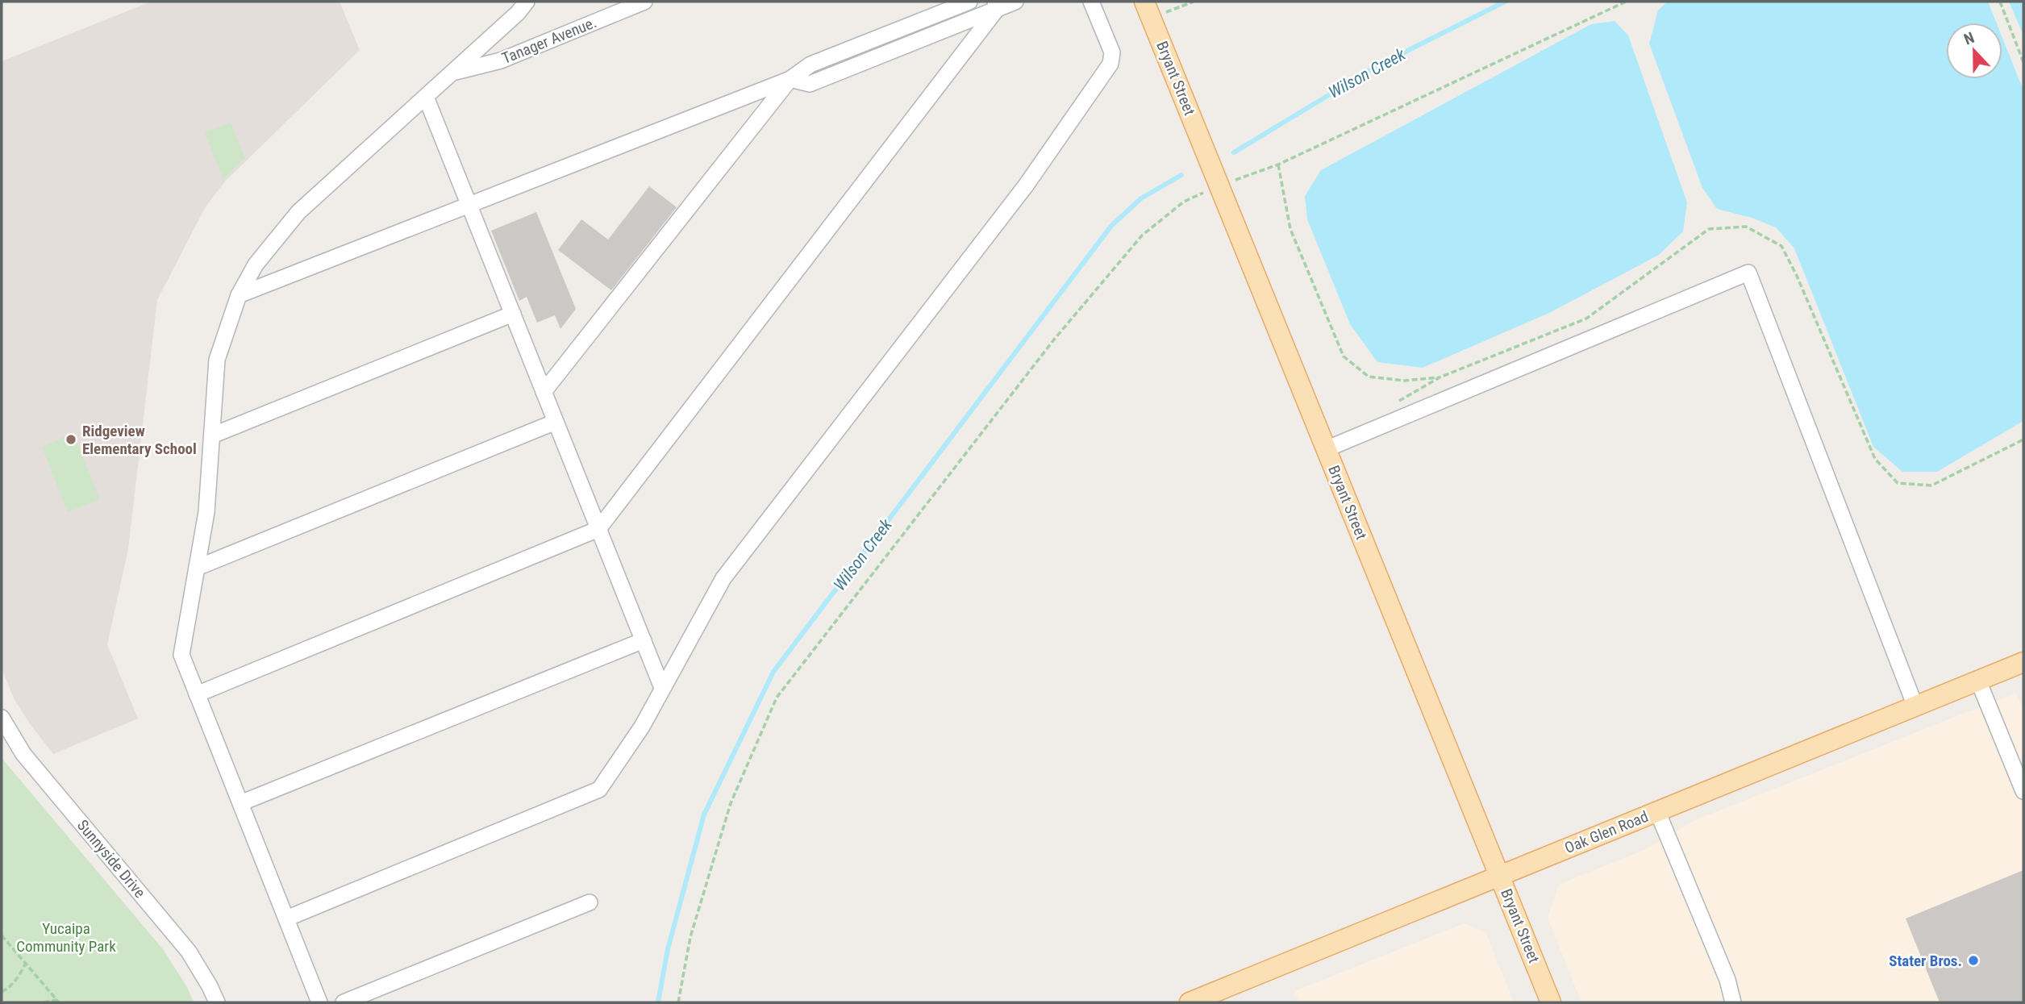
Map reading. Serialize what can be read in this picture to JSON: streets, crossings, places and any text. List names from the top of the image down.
{
  "streets": {
    "main road": ["Bryant Street", "Oak Glen Road"],
    "street": ["Tanager Avenue.", "Sunnyside Drive"]
  },
  "crossings": [
    ["Bryant Street", "Oak Glen Road"]
  ],
  "water": ["Wilson Creek"],
  "parks": ["Yucaipa Community Park"],
  "places": ["Ridgeview Elementary School", "Stater Bros."],
  "north": "top"
}
